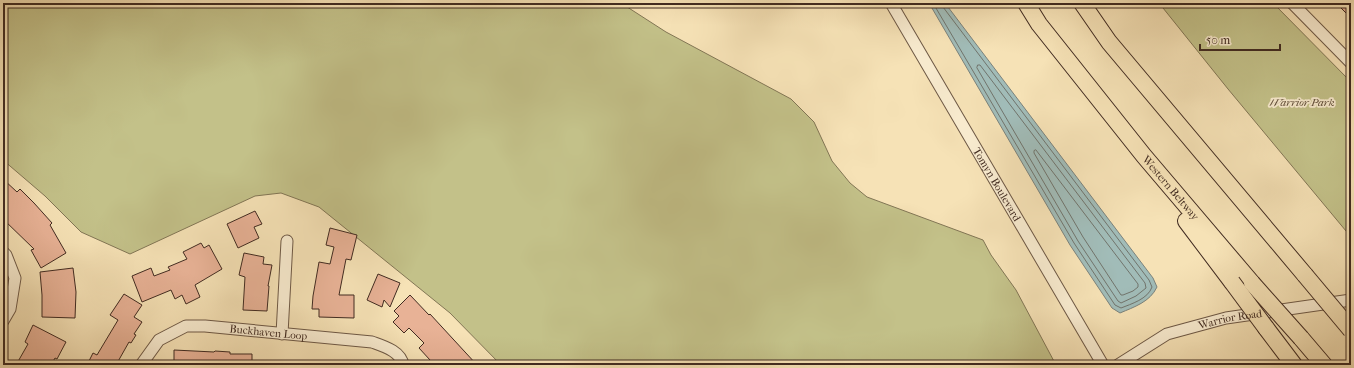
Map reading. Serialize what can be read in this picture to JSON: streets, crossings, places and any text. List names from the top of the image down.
{
  "streets": {
    "highway": ["Western Beltway"],
    "street": ["Tomyn Boulevard", "Warrior Road", "Buckhaven Loop"]
  },
  "parks": ["Warrior Park"],
  "scale_bar": "50 m"
}
